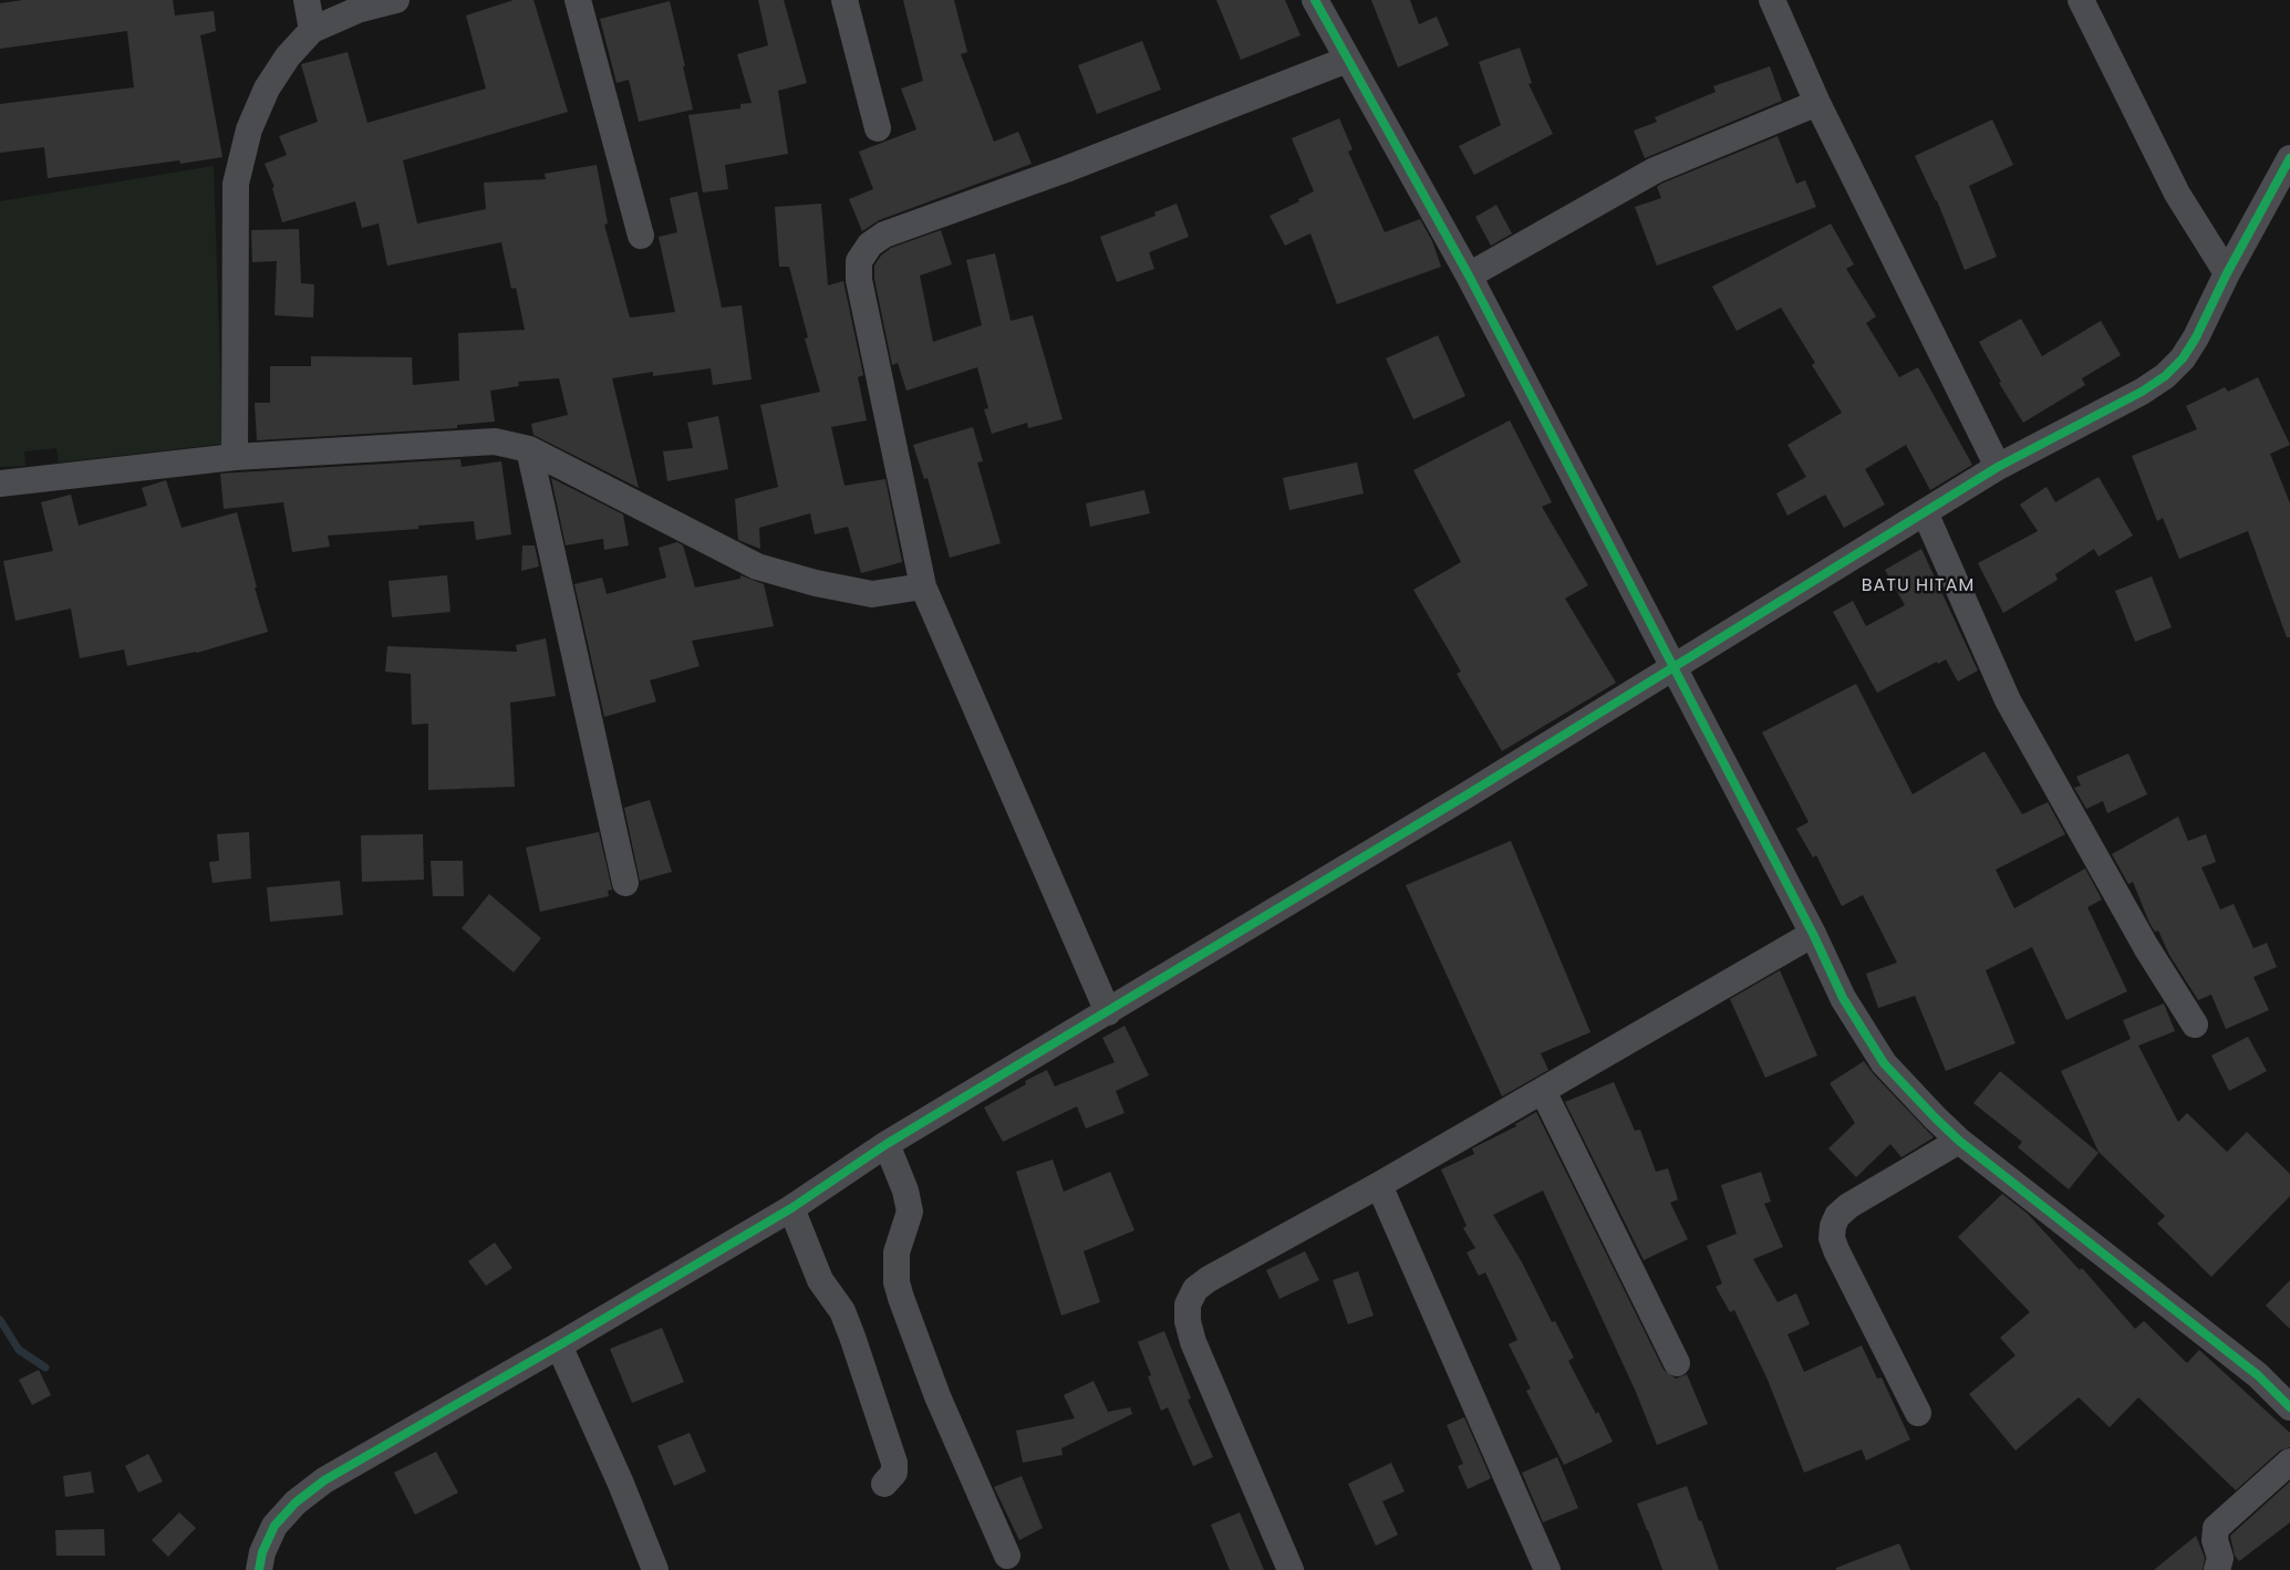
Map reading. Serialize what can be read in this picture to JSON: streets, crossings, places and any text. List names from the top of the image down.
{
  "districts": ["BATU HITAM"]
}
